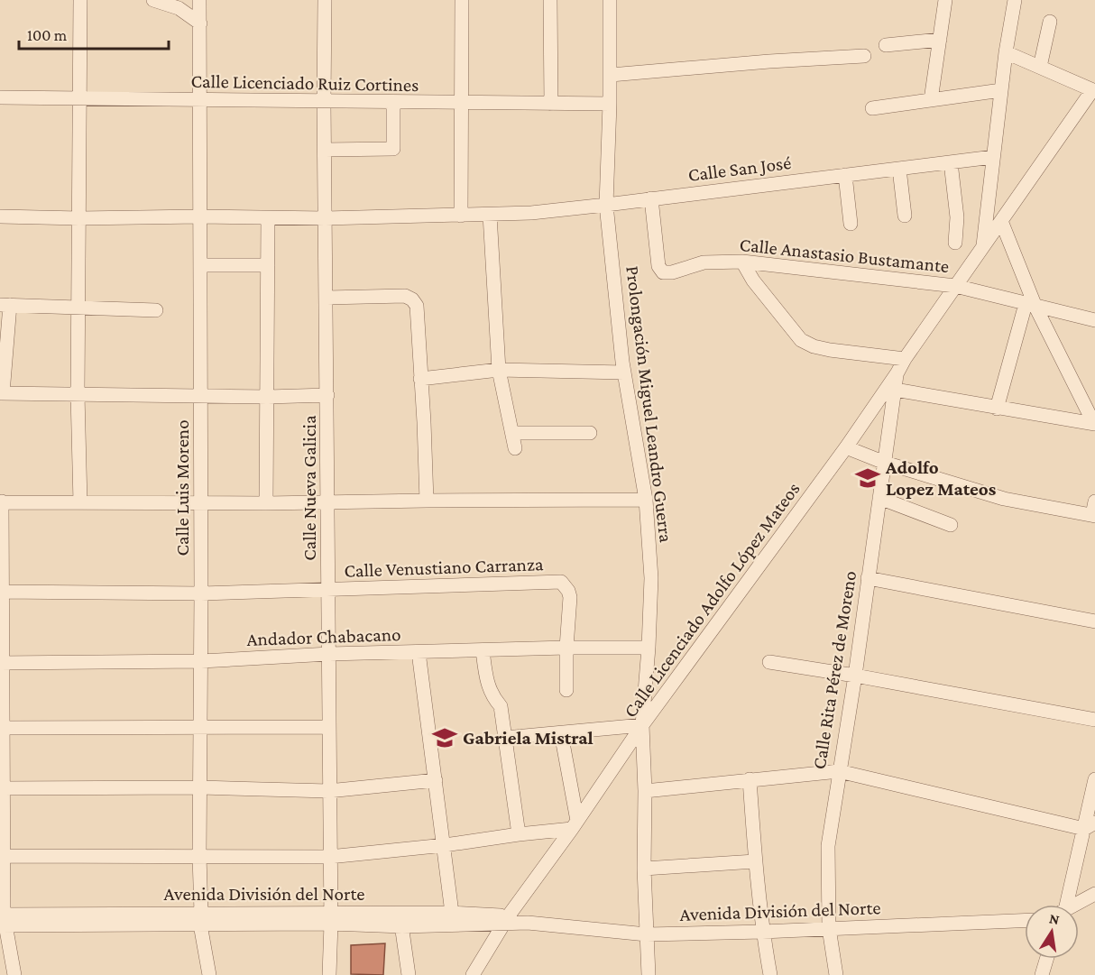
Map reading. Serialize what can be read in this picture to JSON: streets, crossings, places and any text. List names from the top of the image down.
{
  "streets": {
    "street": [
      "Calle Licenciado Ruiz Cortines",
      "Calle San José",
      "Calle Anastasio Bustamante",
      "Prolongación Miguel Leandro Guerra",
      "Calle Luis Moreno",
      "Calle Nueva Galicia",
      "Calle Venustiano Carranza",
      "Calle Licenciado Adolfo López Mateos",
      "Andador Chabacano",
      "Calle Rita Pérez de Moreno",
      "Avenida División del Norte"
    ]
  },
  "crossings": [
    ["Calle Licenciado Ruiz Cortines", "Prolongación Miguel Leandro Guerra"],
    ["Calle Licenciado Ruiz Cortines", "Calle Luis Moreno"],
    ["Calle Licenciado Ruiz Cortines", "Calle Nueva Galicia"],
    ["Calle San José", "Calle Anastasio Bustamante"],
    ["Calle San José", "Prolongación Miguel Leandro Guerra"],
    ["Calle San José", "Calle Luis Moreno"],
    ["Calle San José", "Calle Nueva Galicia"],
    ["Calle Anastasio Bustamante", "Calle Licenciado Adolfo López Mateos"],
    ["Prolongación Miguel Leandro Guerra", "Calle Licenciado Adolfo López Mateos"],
    ["Prolongación Miguel Leandro Guerra", "Andador Chabacano"],
    ["Prolongación Miguel Leandro Guerra", "Avenida División del Norte"],
    ["Calle Luis Moreno", "Calle Venustiano Carranza"],
    ["Calle Luis Moreno", "Andador Chabacano"],
    ["Calle Luis Moreno", "Avenida División del Norte"],
    ["Calle Nueva Galicia", "Calle Venustiano Carranza"],
    ["Calle Nueva Galicia", "Andador Chabacano"],
    ["Calle Nueva Galicia", "Avenida División del Norte"],
    ["Calle Venustiano Carranza", "Andador Chabacano"],
    ["Calle Licenciado Adolfo López Mateos", "Calle Rita Pérez de Moreno"],
    ["Calle Licenciado Adolfo López Mateos", "Avenida División del Norte"],
    ["Calle Rita Pérez de Moreno", "Avenida División del Norte"]
  ],
  "places": {
    "school or university": ["Adolfo Lopez Mateos", "Gabriela Mistral"]
  },
  "scale_bar": "100 m",
  "north": "top"
}
